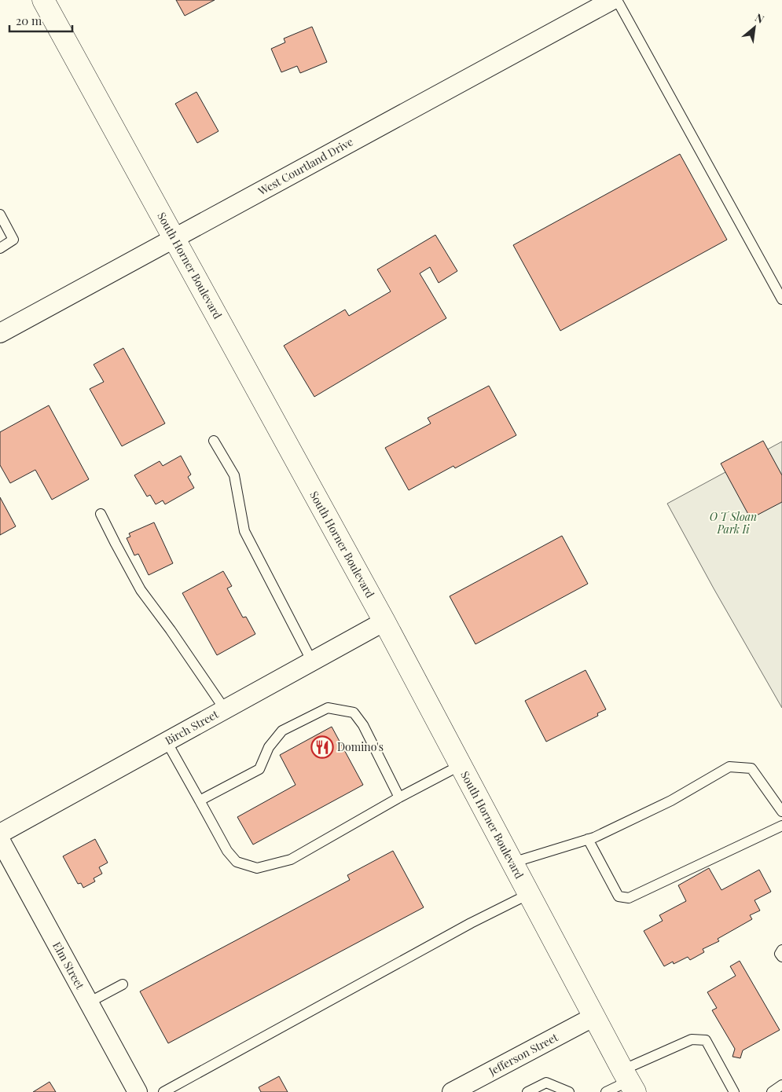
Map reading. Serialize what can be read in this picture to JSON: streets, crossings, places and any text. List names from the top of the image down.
{
  "streets": {
    "main road": ["South Horner Boulevard"],
    "street": [
      "West Courtland Drive",
      "Birch Street",
      "Elm Street",
      "Jefferson Street"
    ]
  },
  "crossings": [
    ["West Courtland Drive", "South Horner Boulevard"],
    ["South Horner Boulevard", "Birch Street"],
    ["South Horner Boulevard", "Jefferson Street"]
  ],
  "parks": ["O T Sloan Park Ii"],
  "places": {
    "restaurant": ["Domino's"]
  },
  "scale_bar": "20 m",
  "north": "top right"
}
